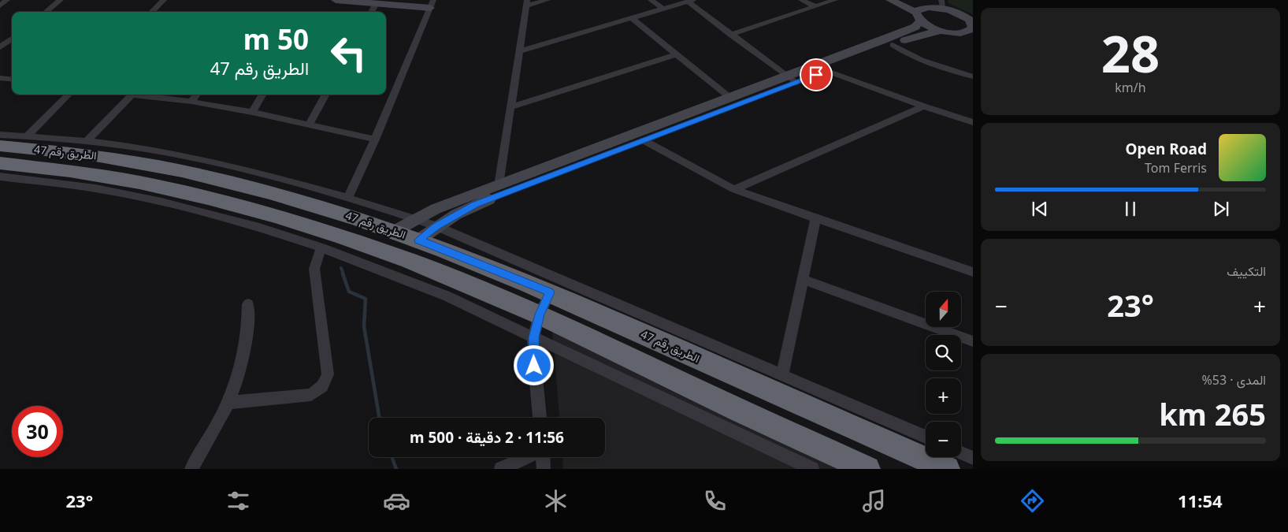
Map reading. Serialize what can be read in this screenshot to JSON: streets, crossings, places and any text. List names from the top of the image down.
{
  "streets": {
    "highway": ["الطريق رقم 47"]
  },
  "north": "top",
  "page": {
    "tile": [
      ["28", "km/h"],
      "التكييف",
      ["المدى · 53%", "265 km"]
    ],
    "turn": ["50 m", "الطريق رقم 47"],
    "song": ["Open Road", "Tom Ferris"],
    "heat": ["−", "23°", "+"],
    "map_buttons": ["+", "−"],
    "limit": "30",
    "trip": "11:56 · 2 دقيقة · 500 m",
    "tabs": ["11:54", "23°"]
  }
}
